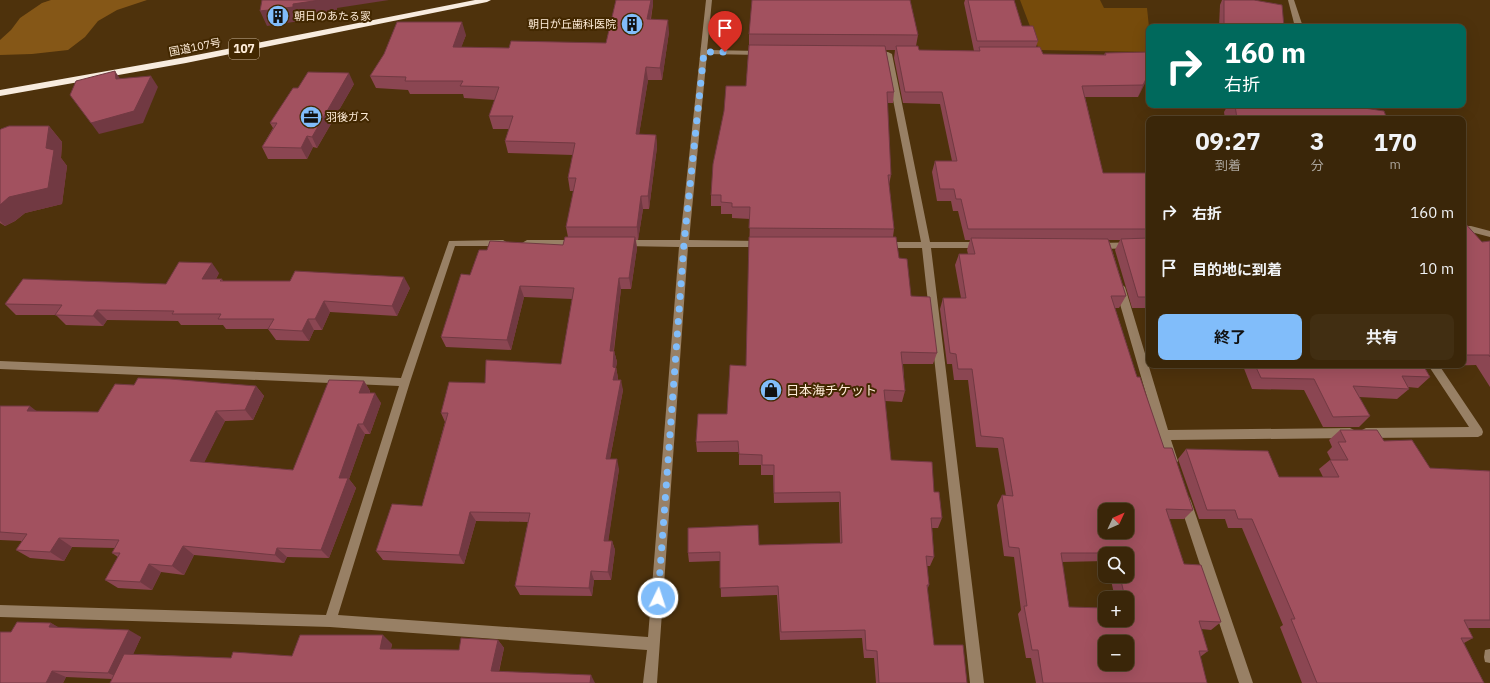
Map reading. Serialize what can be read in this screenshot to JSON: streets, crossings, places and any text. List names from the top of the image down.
{
  "streets": {
    "highway": ["国道107号", "107"]
  },
  "places": {
    "building": ["朝日のあたる家", "朝日が丘歯科医院"],
    "office": ["羽後ガス"],
    "shop": ["日本海チケット"]
  },
  "north": "top right",
  "page": {
    "turn": ["160 m", "右折"],
    "eta": [
      "09:27",
      "到着",
      "3",
      "分",
      "170",
      "m"
    ],
    "list": [
      {
        "name": "右折",
        "value": "160 m"
      },
      {
        "name": "目的地に到着",
        "value": "10 m"
      }
    ],
    "buttons": ["終了", "共有"],
    "map_buttons": ["+", "−"]
  }
}
